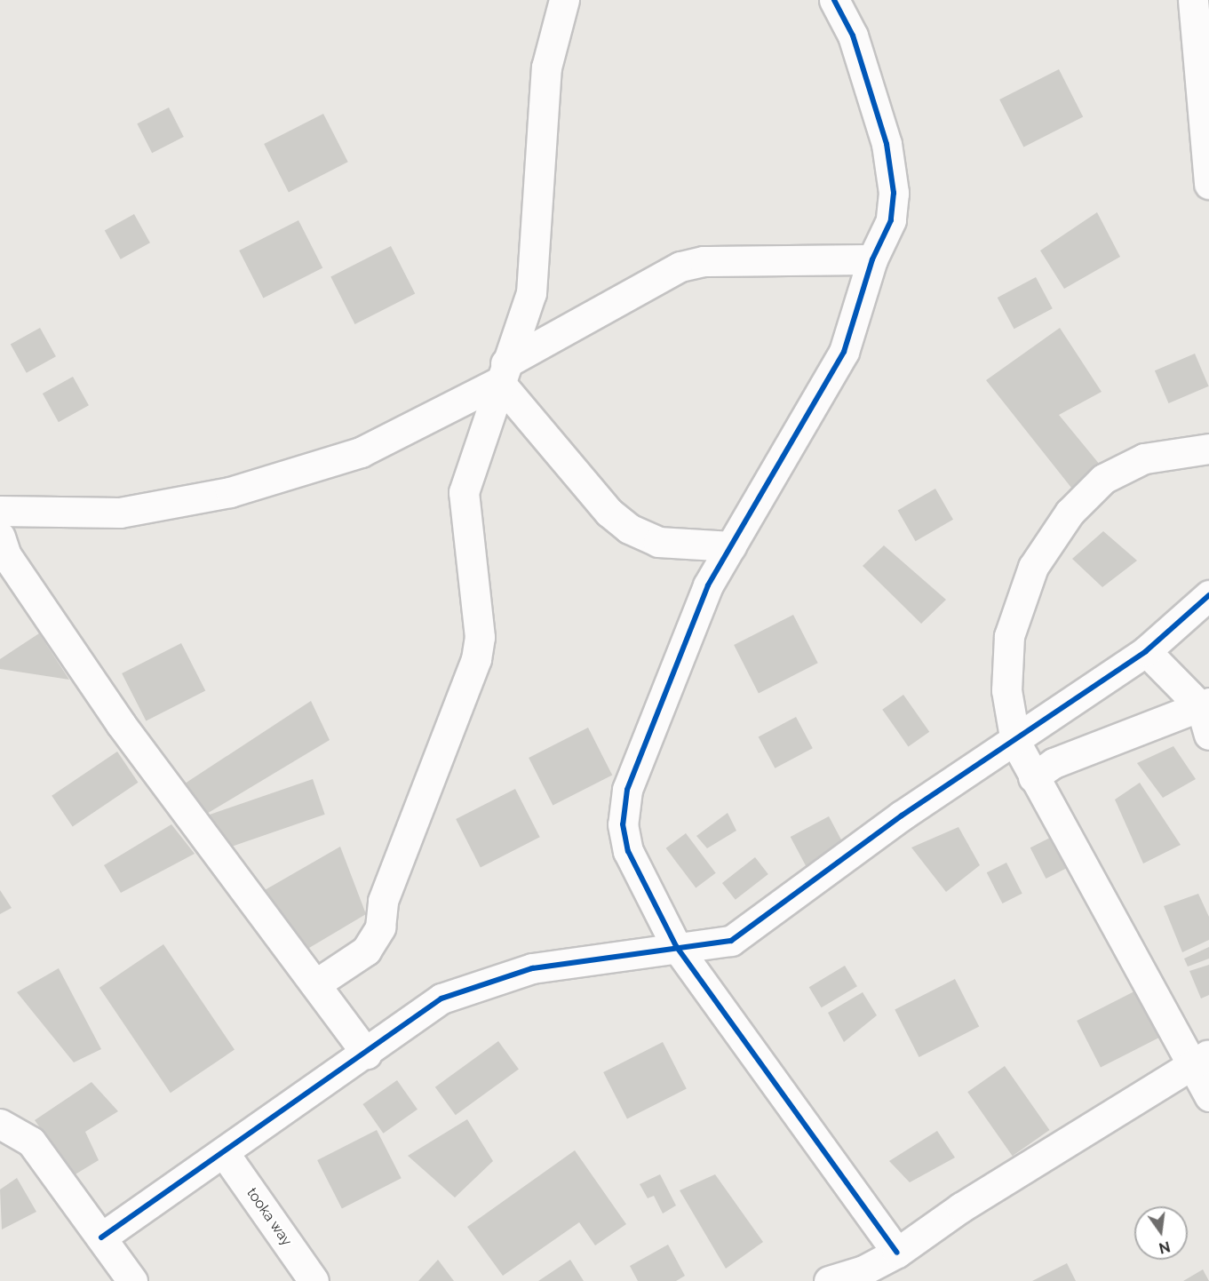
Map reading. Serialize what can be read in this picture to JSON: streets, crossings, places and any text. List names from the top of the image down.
{
  "streets": {
    "street": ["tooka way"]
  },
  "north": "bottom"
}
